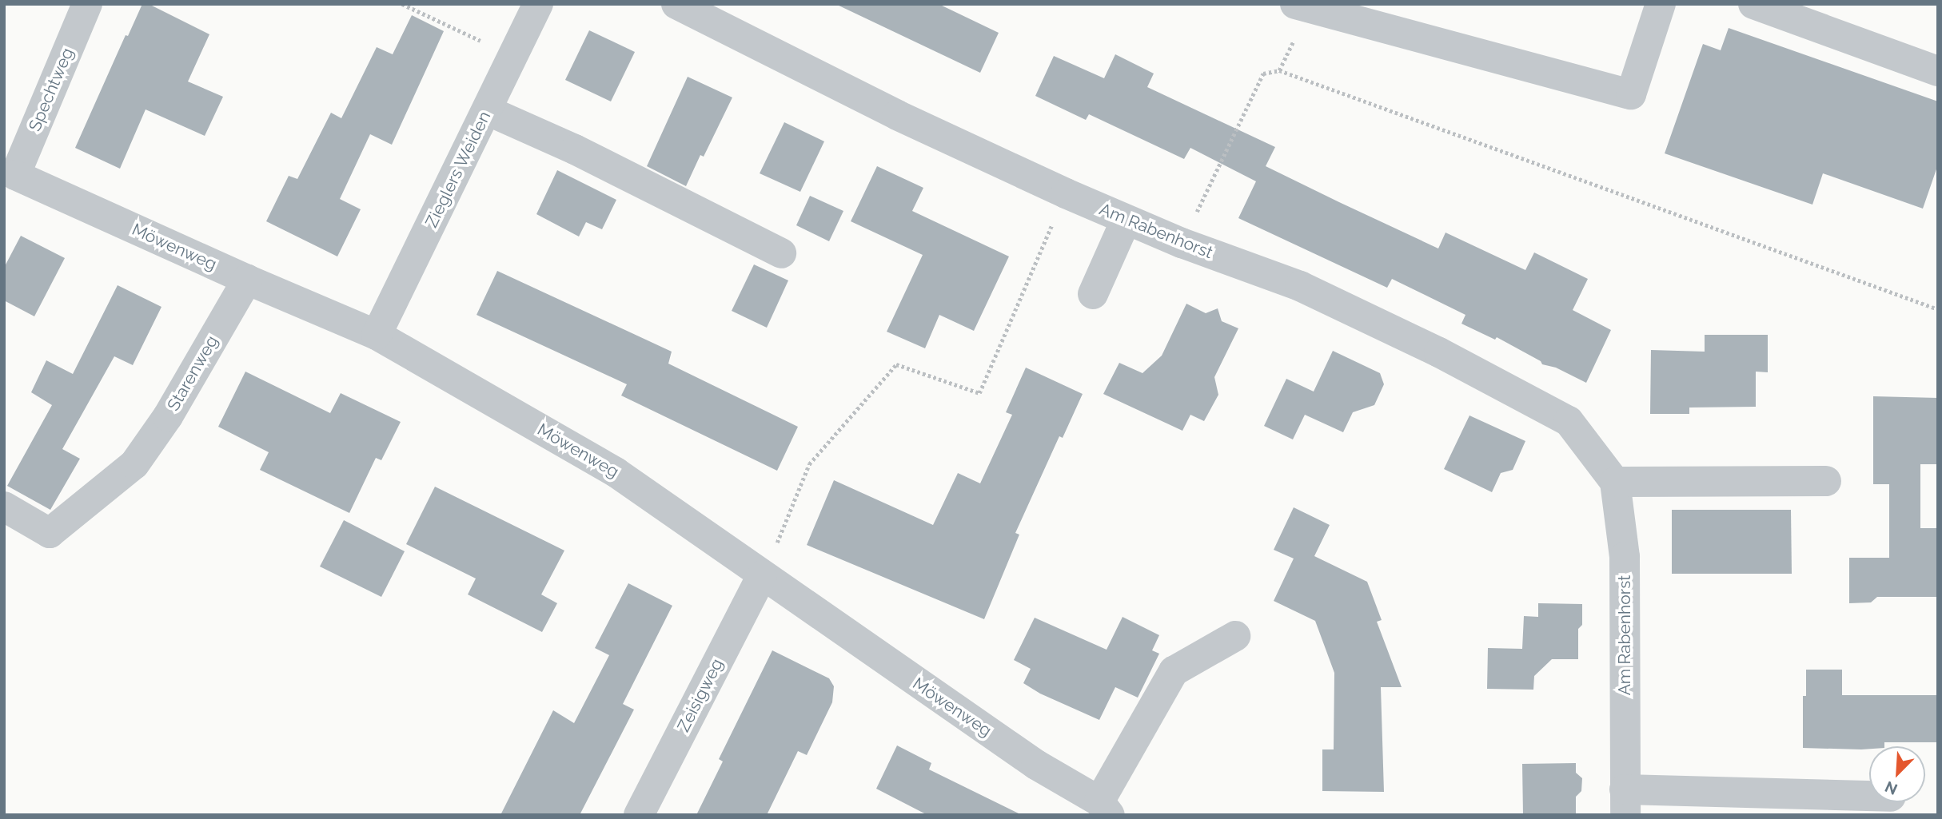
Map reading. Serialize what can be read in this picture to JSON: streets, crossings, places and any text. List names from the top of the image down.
{
  "streets": {
    "street": [
      "Spechtweg",
      "Zieglers Weiden",
      "Am Rabenhorst",
      "Möwenweg",
      "Starenweg",
      "Zeisigweg"
    ]
  },
  "crossings": [
    ["Spechtweg", "Möwenweg"],
    ["Zieglers Weiden", "Möwenweg"],
    ["Möwenweg", "Starenweg"],
    ["Möwenweg", "Zeisigweg"]
  ],
  "north": "bottom left"
}
